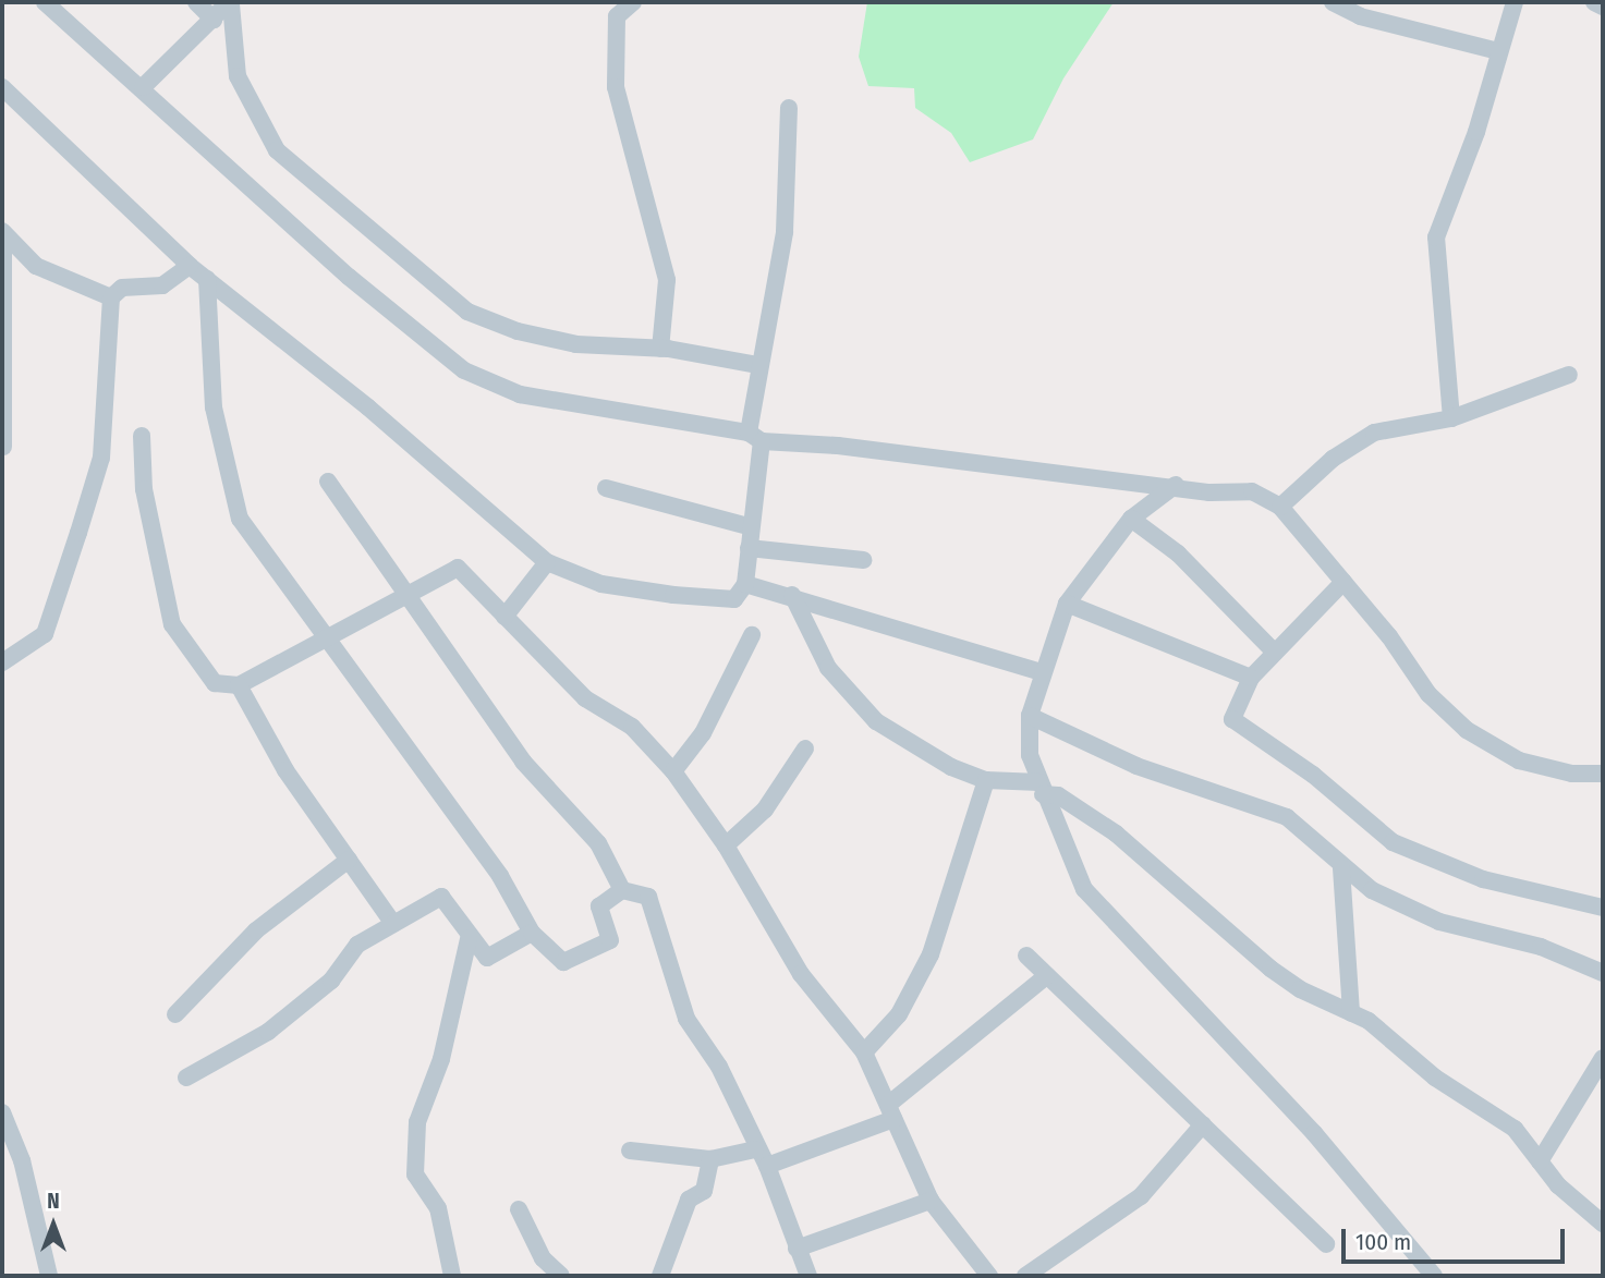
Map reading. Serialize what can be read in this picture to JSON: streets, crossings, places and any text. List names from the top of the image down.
{
  "scale_bar": "100 m",
  "north": "top"
}
